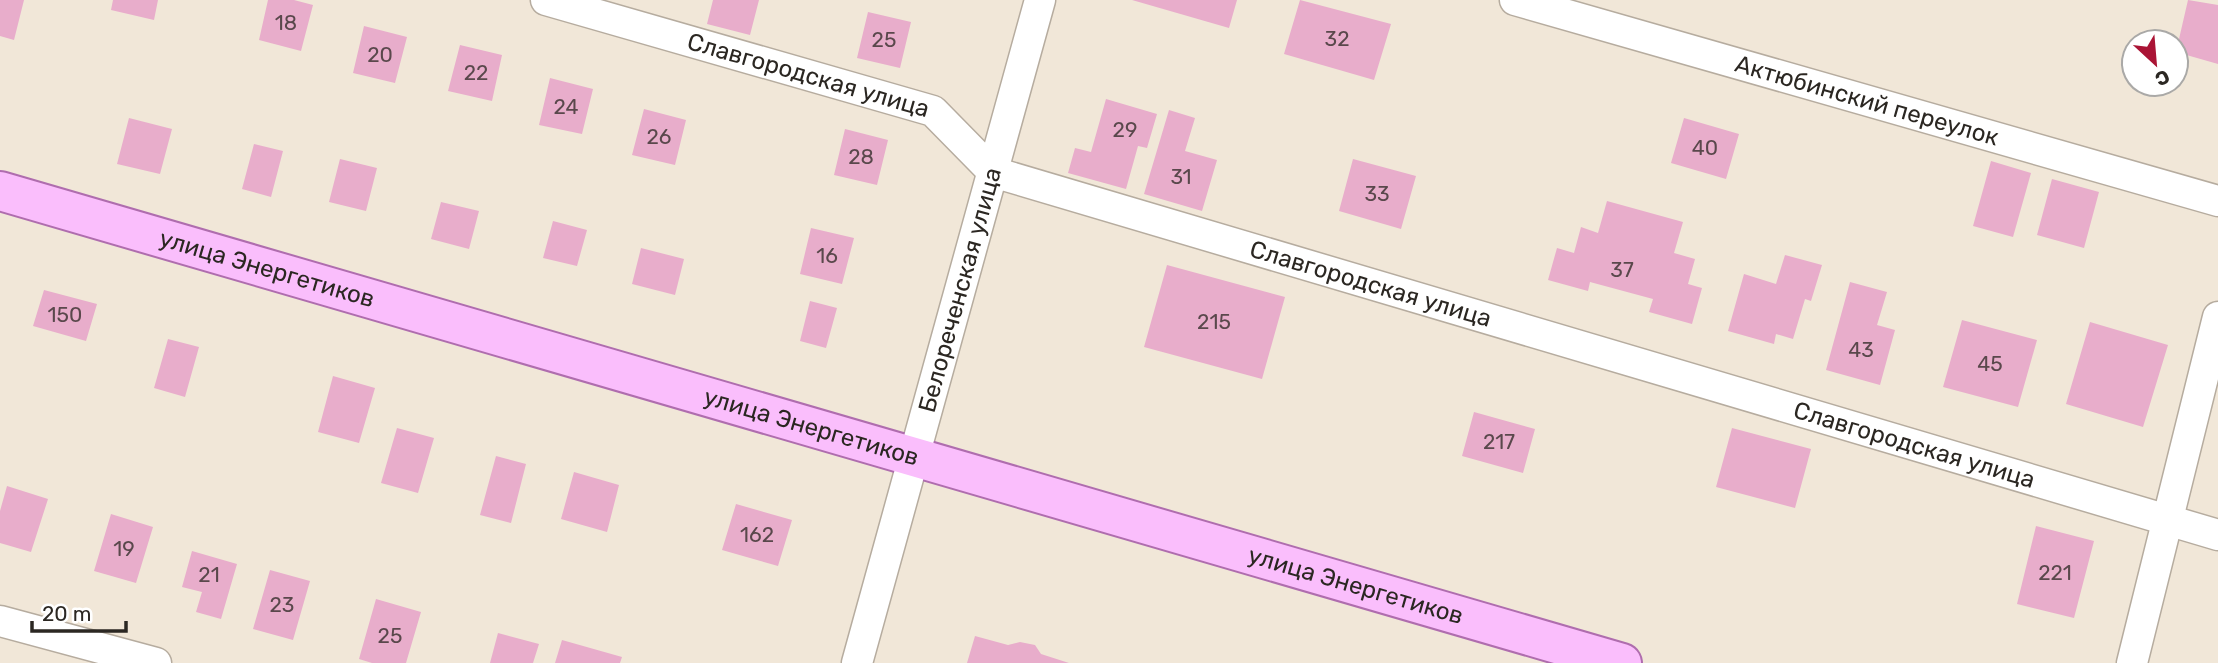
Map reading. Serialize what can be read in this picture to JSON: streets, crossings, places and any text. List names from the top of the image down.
{
  "streets": {
    "main road": ["улица Энергетиков"],
    "street": ["Славгородская улица", "Актюбинский переулок", "Белореченская улица"]
  },
  "crossings": [
    ["Славгородская улица", "Белореченская улица"],
    ["улица Энергетиков", "Белореченская улица"]
  ],
  "house_numbers": [
    "18",
    "32",
    "25",
    "20",
    "22",
    "24",
    "29",
    "26",
    "40",
    "28",
    "31",
    "33",
    "16",
    "37",
    "150",
    "215",
    "43",
    "45",
    "217",
    "162",
    "19",
    "221",
    "21",
    "23",
    "25"
  ],
  "scale_bar": "20 m",
  "north": "bottom right"
}
